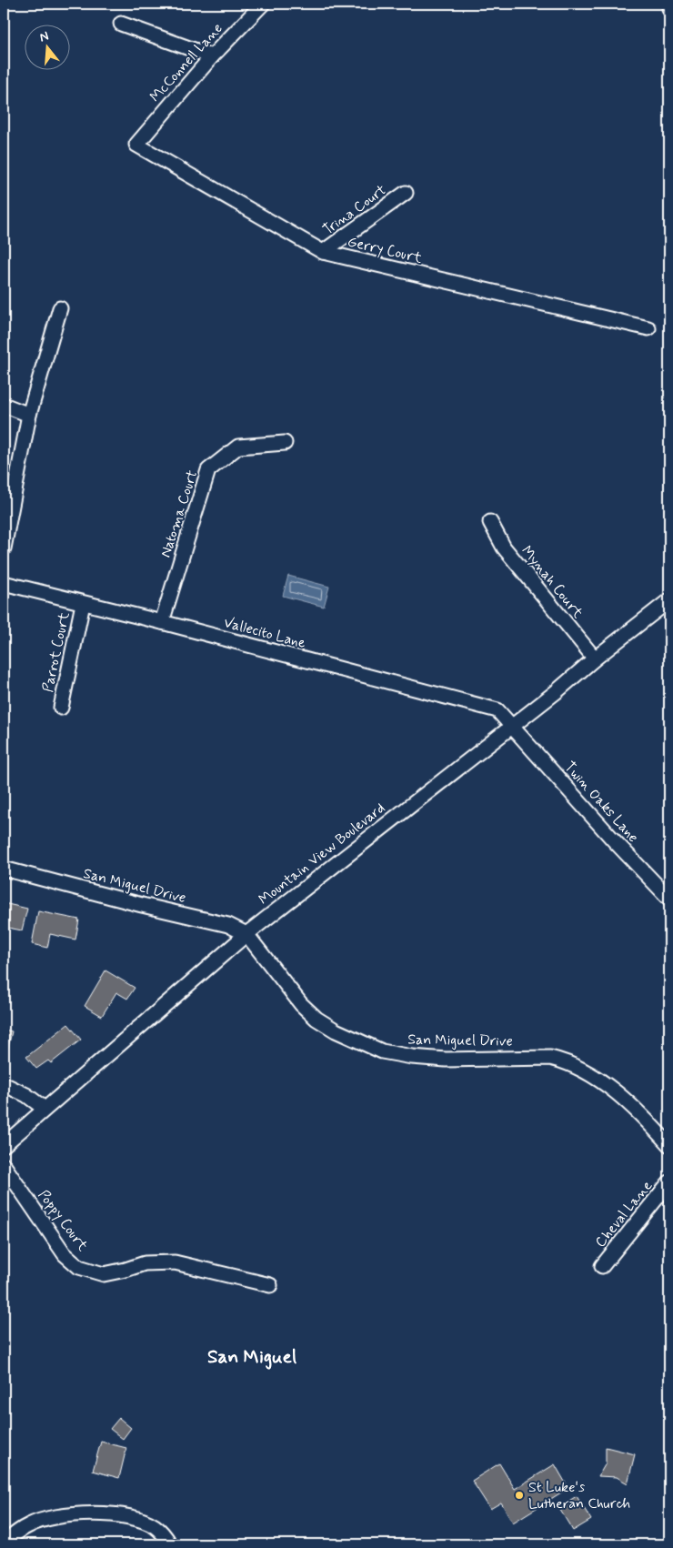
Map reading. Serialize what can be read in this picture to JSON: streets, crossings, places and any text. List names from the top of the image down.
{
  "streets": {
    "street": [
      "McConnell Lane",
      "Trina Court",
      "Gerry Court",
      "Natoma Court",
      "Mynah Court",
      "Vallecito Lane",
      "Parrot Court",
      "Twin Oaks Lane",
      "Mountain View Boulevard",
      "San Miguel Drive",
      "Cheval Lane",
      "Poppy Court"
    ]
  },
  "crossings": [
    ["McConnell Lane", "Gerry Court"],
    ["Trina Court", "Gerry Court"],
    ["Natoma Court", "Vallecito Lane"],
    ["Mynah Court", "Mountain View Boulevard"],
    ["Vallecito Lane", "Parrot Court"],
    ["Vallecito Lane", "Twin Oaks Lane"],
    ["Vallecito Lane", "Mountain View Boulevard"],
    ["Twin Oaks Lane", "Mountain View Boulevard"],
    ["Mountain View Boulevard", "San Miguel Drive"]
  ],
  "districts": ["San Miguel"],
  "places": ["St Luke's Lutheran Church"],
  "north": "top"
}
